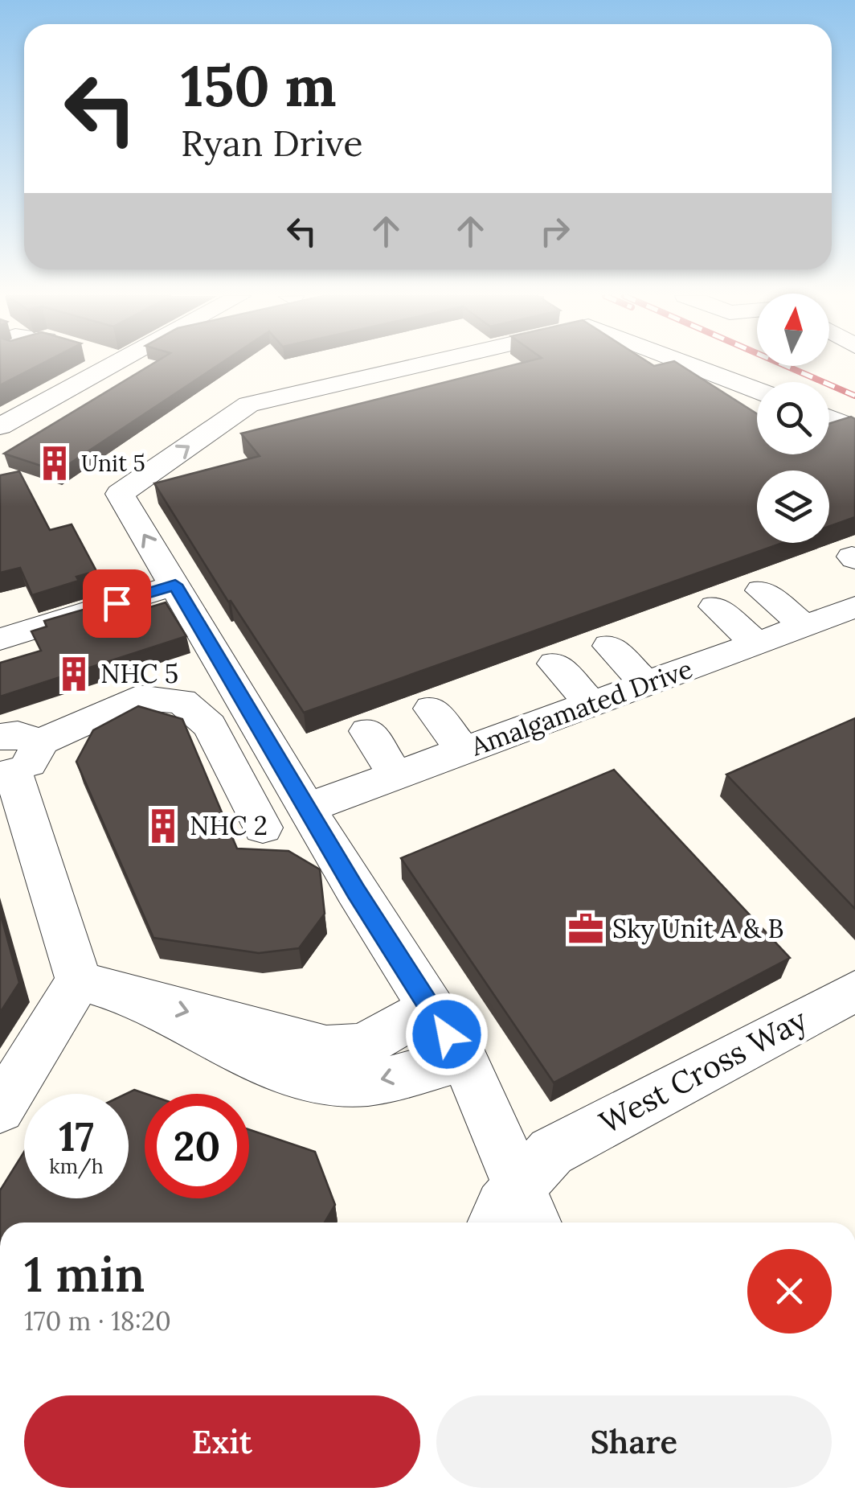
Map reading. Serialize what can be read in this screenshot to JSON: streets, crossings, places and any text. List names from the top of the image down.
{
  "streets": {
    "lane": ["Amalgamated Drive", "West Cross Way"]
  },
  "places": {
    "building": ["Unit 5", "NHC 5", "NHC 2"],
    "office": ["Sky Unit A & B"]
  },
  "north": "top",
  "page": {
    "turn": ["150 m", "Ryan Drive"],
    "speed": "17 km/h",
    "limit": "20",
    "heading": ["1 min", "170 m · 18:20"],
    "buttons": ["Exit", "Share"]
  }
}
